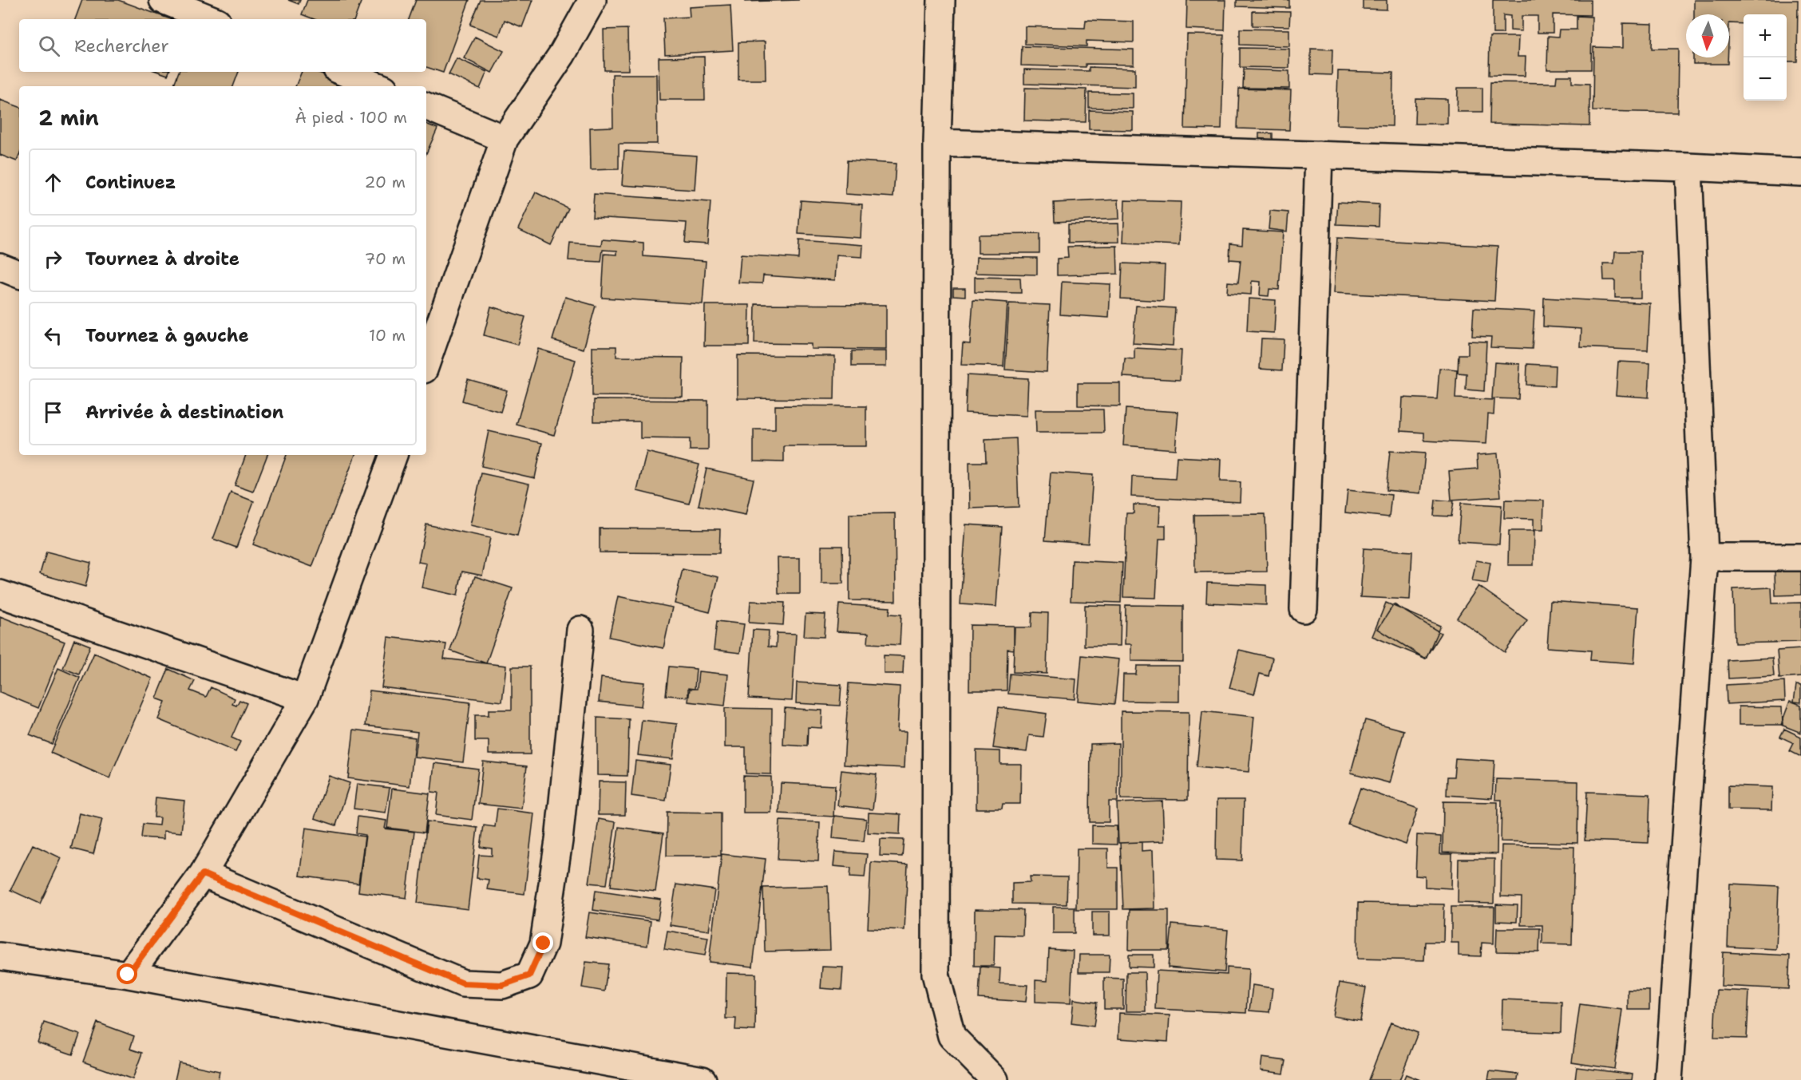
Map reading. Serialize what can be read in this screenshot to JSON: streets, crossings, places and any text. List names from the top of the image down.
{
  "north": "bottom",
  "page": {
    "map_buttons": ["+", "−"],
    "search": "Rechercher",
    "heading": ["2 min", "À pied · 100 m"],
    "list": [
      ["Continuez", "20 m"],
      ["Tournez à droite", "70 m"],
      ["Tournez à gauche", "10 m"],
      "Arrivée à destination"
    ]
  }
}
